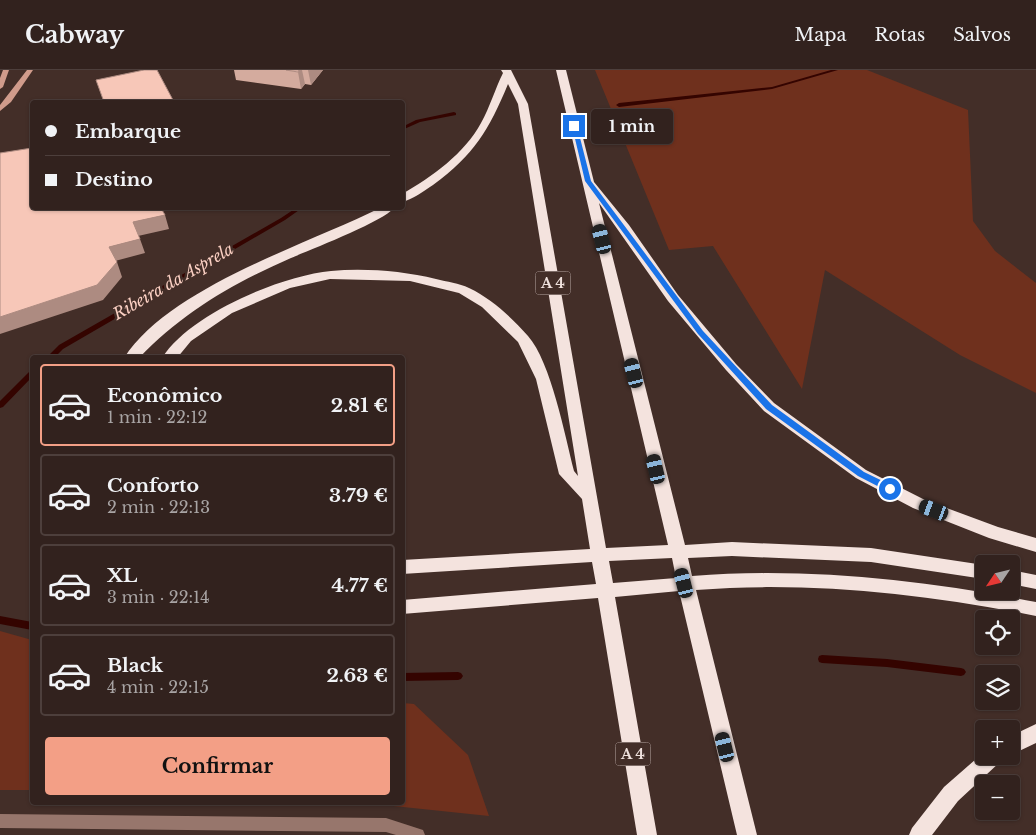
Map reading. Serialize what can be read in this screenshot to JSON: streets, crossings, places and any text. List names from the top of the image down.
{
  "streets": {
    "highway": ["A 4"]
  },
  "water": ["Ribeira da Asprela"],
  "north": "bottom left",
  "page": {
    "header": "Cabway",
    "nav": ["Mapa", "Rotas", "Salvos"],
    "banner": ["Embarque", "Destino"],
    "bubble": "1 min",
    "list": [
      {
        "name": "Econômico",
        "note": "1 min · 22:12",
        "value": "2.81 €"
      },
      {
        "name": "Conforto",
        "note": "2 min · 22:13",
        "value": "3.79 €"
      },
      {
        "name": "XL",
        "note": "3 min · 22:14",
        "value": "4.77 €"
      },
      {
        "name": "Black",
        "note": "4 min · 22:15",
        "value": "2.63 €"
      }
    ],
    "map_buttons": ["+", "−"],
    "buttons": "Confirmar"
  }
}
